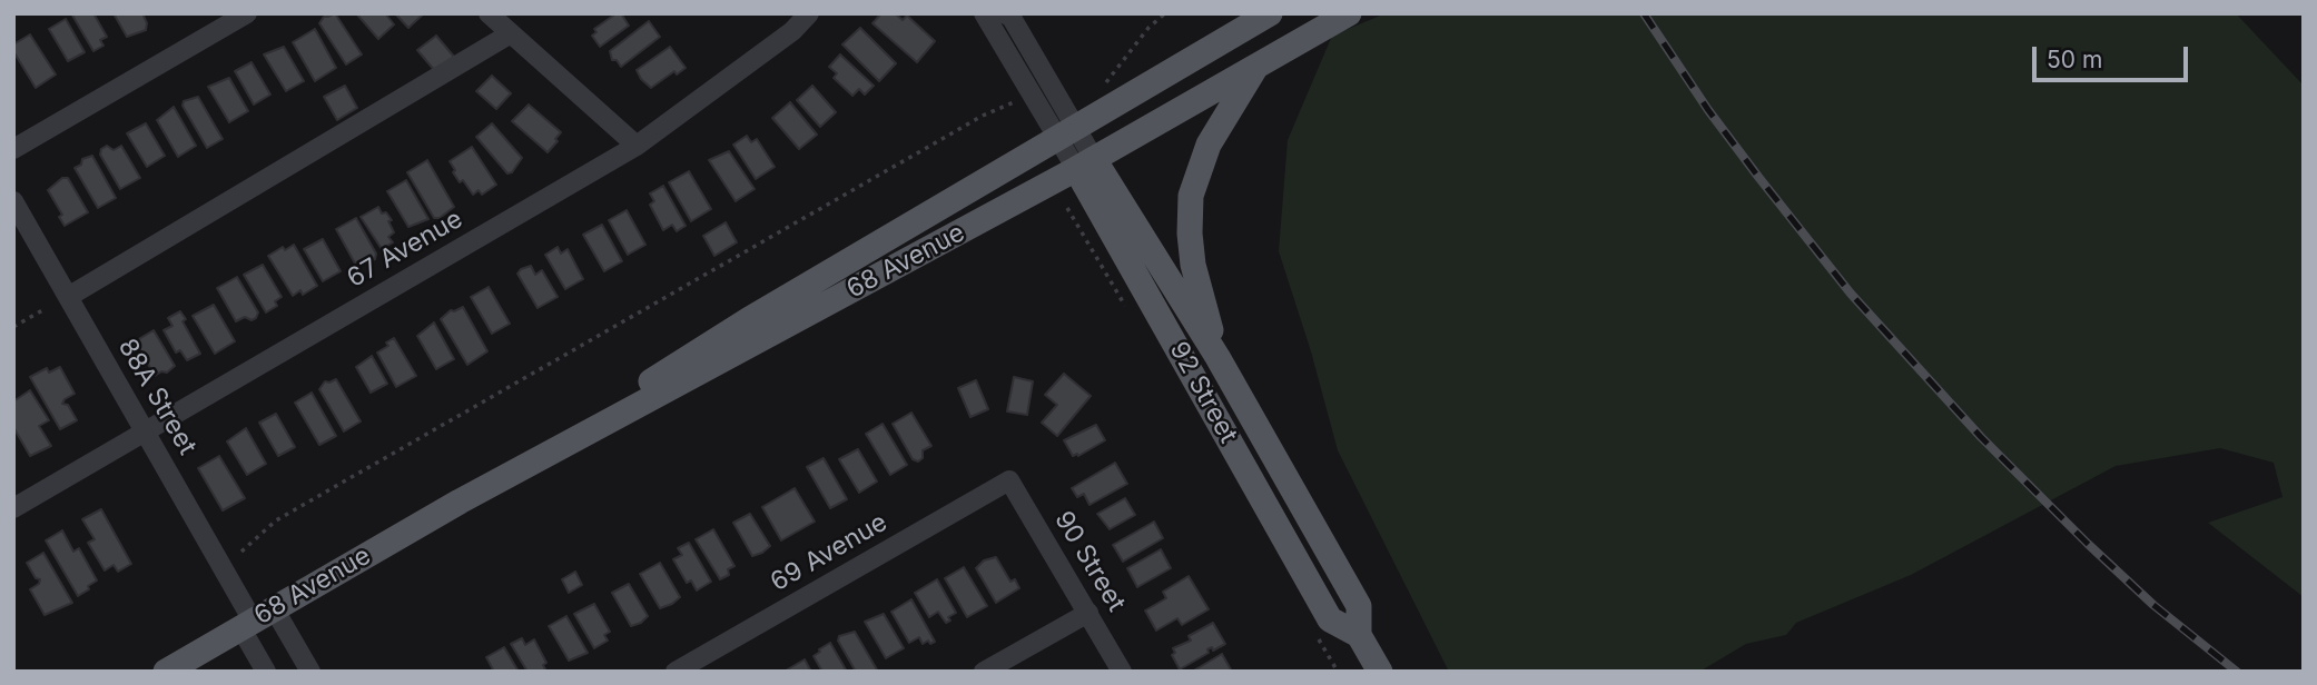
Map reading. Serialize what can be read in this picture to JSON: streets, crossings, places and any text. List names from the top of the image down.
{
  "streets": {
    "main road": ["68 Avenue", "92 Street"],
    "street": [
      "67 Avenue",
      "88A Street",
      "69 Avenue",
      "90 Street"
    ]
  },
  "crossings": [
    ["67 Avenue", "88A Street"],
    ["68 Avenue", "92 Street"],
    ["68 Avenue", "88A Street"],
    ["69 Avenue", "90 Street"]
  ],
  "scale_bar": "50 m"
}
